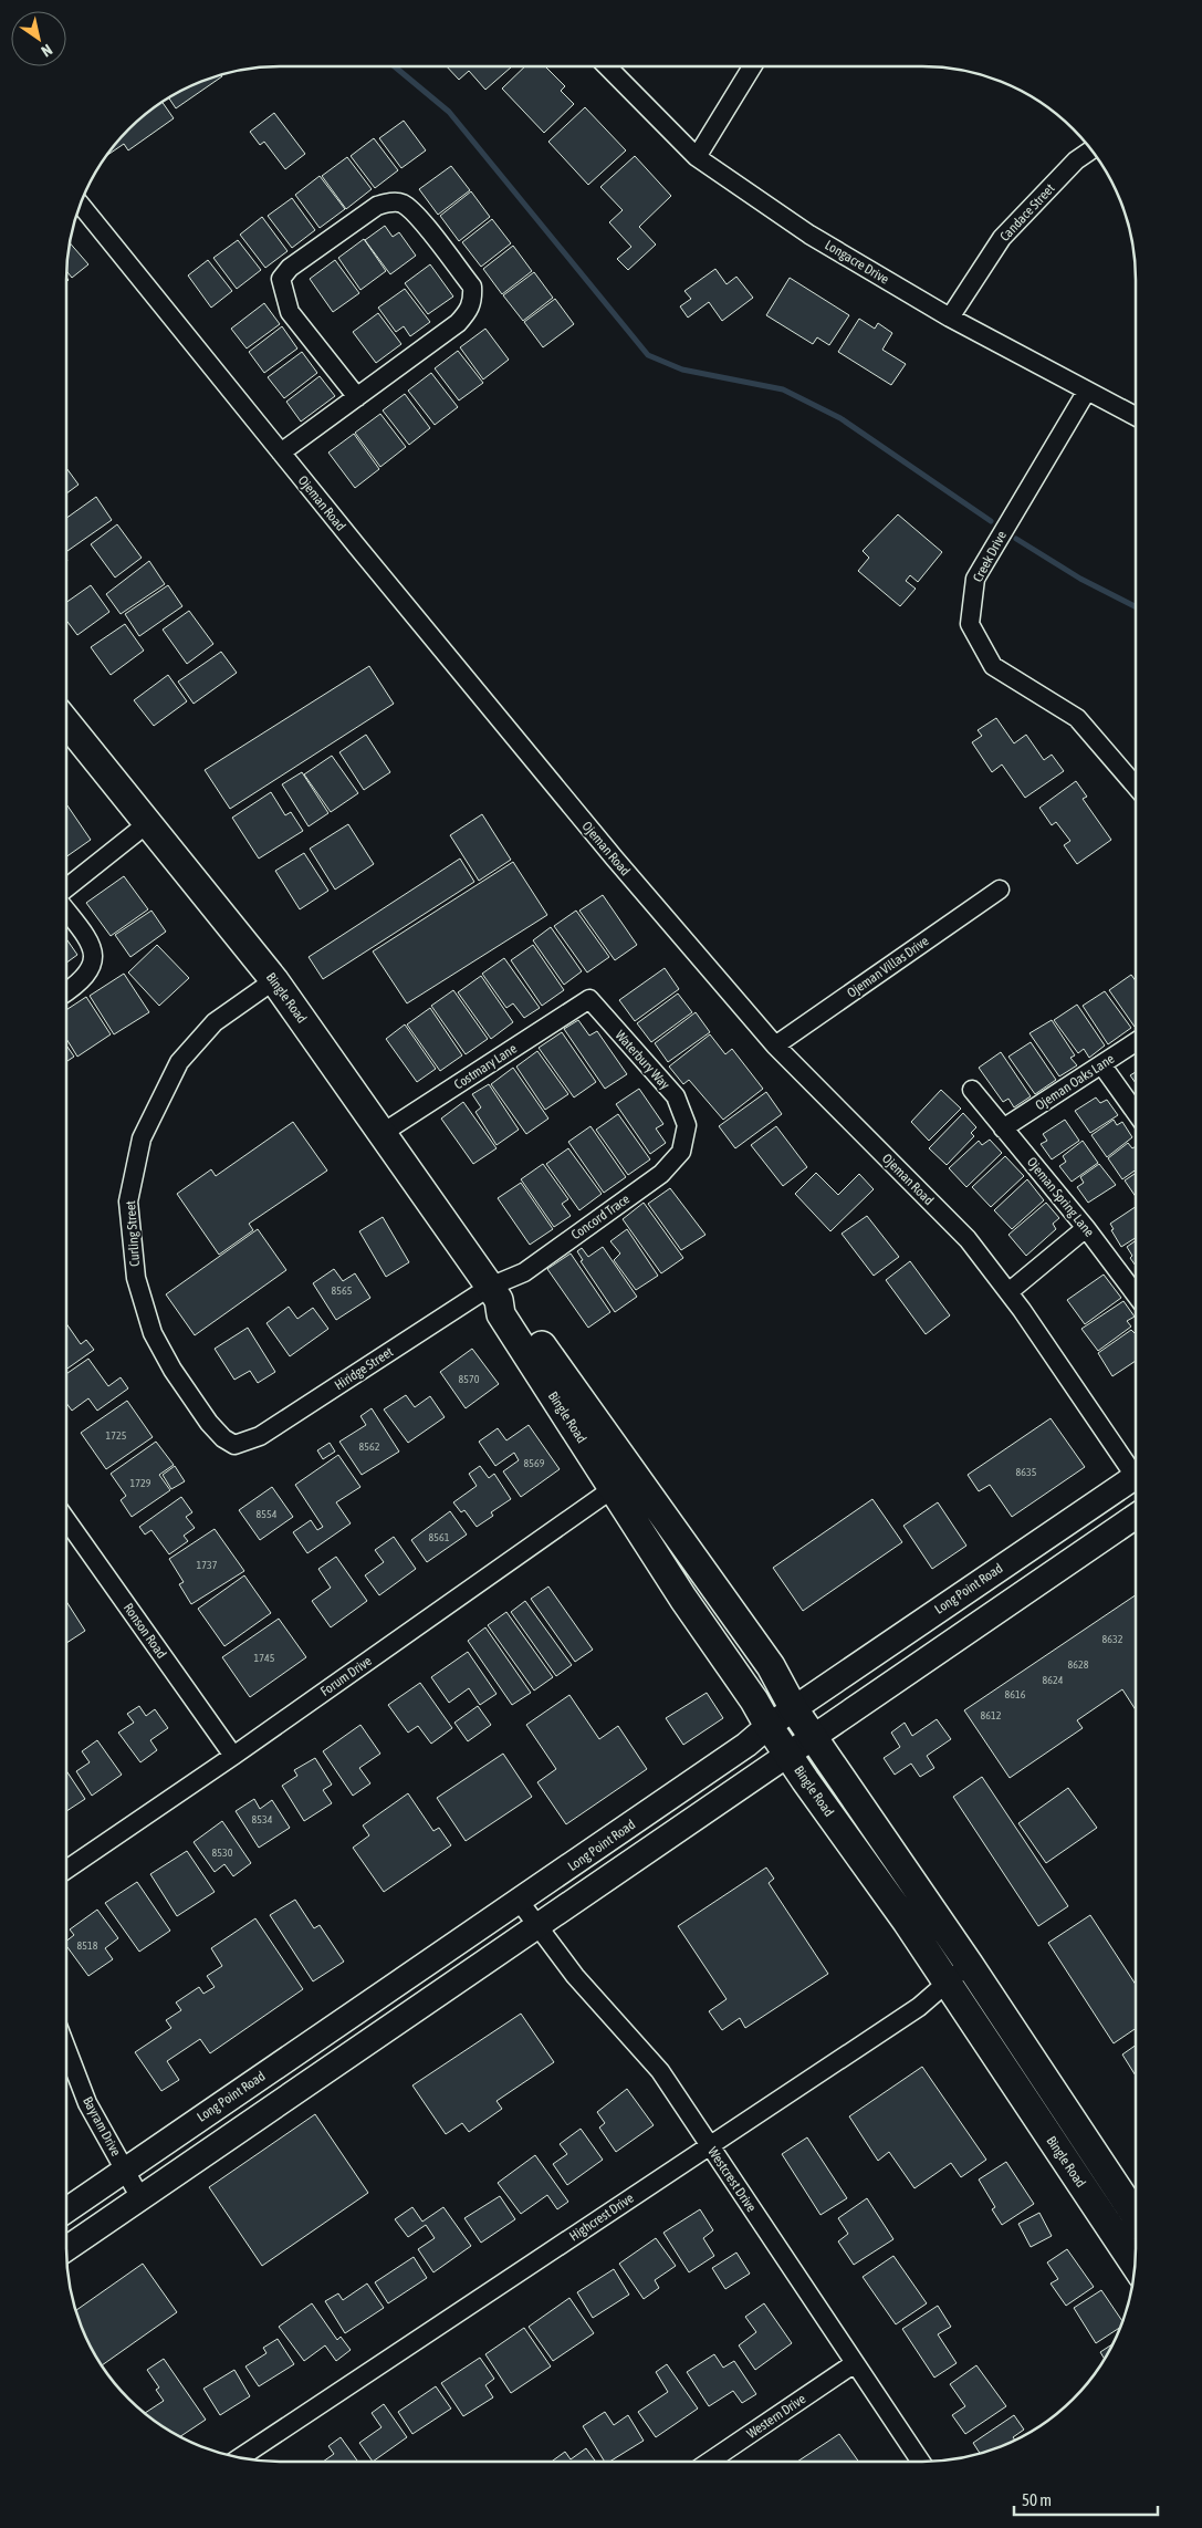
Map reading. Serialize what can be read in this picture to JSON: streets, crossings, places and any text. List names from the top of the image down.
{
  "streets": {
    "main road": ["Bingle Road", "Long Point Road"],
    "street": [
      "Candace Street",
      "Longacre Drive",
      "Ojeman Road",
      "Creek Drive",
      "Ojeman Villas Drive",
      "Waterbury Way",
      "Costmary Lane",
      "Ojeman Oaks Lane",
      "Ojeman Spring Lane",
      "Concord Trace",
      "Curling Street",
      "Hiridge Street",
      "Ronson Road",
      "Forum Drive",
      "Bayram Drive",
      "Westcrest Drive",
      "Highcrest Drive",
      "Western Drive"
    ]
  },
  "crossings": [
    ["Candace Street", "Longacre Drive"],
    ["Longacre Drive", "Creek Drive"],
    ["Ojeman Road", "Ojeman Villas Drive"],
    ["Bingle Road", "Costmary Lane"],
    ["Bingle Road", "Concord Trace"],
    ["Bingle Road", "Curling Street"],
    ["Bingle Road", "Hiridge Street"],
    ["Bingle Road", "Long Point Road"],
    ["Bingle Road", "Forum Drive"],
    ["Bingle Road", "Highcrest Drive"],
    ["Waterbury Way", "Costmary Lane"],
    ["Waterbury Way", "Concord Trace"],
    ["Ojeman Oaks Lane", "Ojeman Spring Lane"],
    ["Concord Trace", "Hiridge Street"],
    ["Curling Street", "Hiridge Street"],
    ["Long Point Road", "Bayram Drive"],
    ["Long Point Road", "Westcrest Drive"],
    ["Ronson Road", "Forum Drive"],
    ["Westcrest Drive", "Highcrest Drive"],
    ["Westcrest Drive", "Western Drive"]
  ],
  "house_numbers": [
    "8565",
    "8570",
    "1725",
    "8562",
    "8569",
    "8635",
    "1729",
    "8554",
    "8561",
    "1737",
    "8632",
    "1745",
    "8628",
    "8624",
    "8616",
    "8612",
    "8534",
    "8530",
    "8518"
  ],
  "scale_bar": "50 m",
  "north": "bottom right"
}
